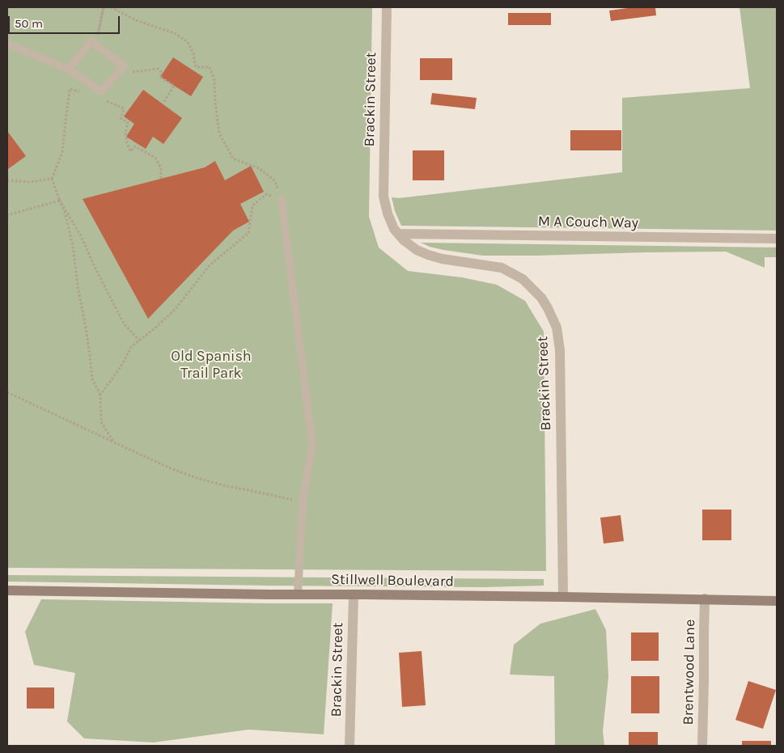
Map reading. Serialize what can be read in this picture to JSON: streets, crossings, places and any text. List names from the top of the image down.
{
  "streets": {
    "street": [
      "Brackin Street",
      "M A Couch Way",
      "Stillwell Boulevard",
      "Brentwood Lane"
    ]
  },
  "crossings": [
    ["Brackin Street", "M A Couch Way"],
    ["Brackin Street", "Stillwell Boulevard"],
    ["Stillwell Boulevard", "Brentwood Lane"]
  ],
  "parks": ["Old Spanish Trail Park"],
  "scale_bar": "50 m"
}
